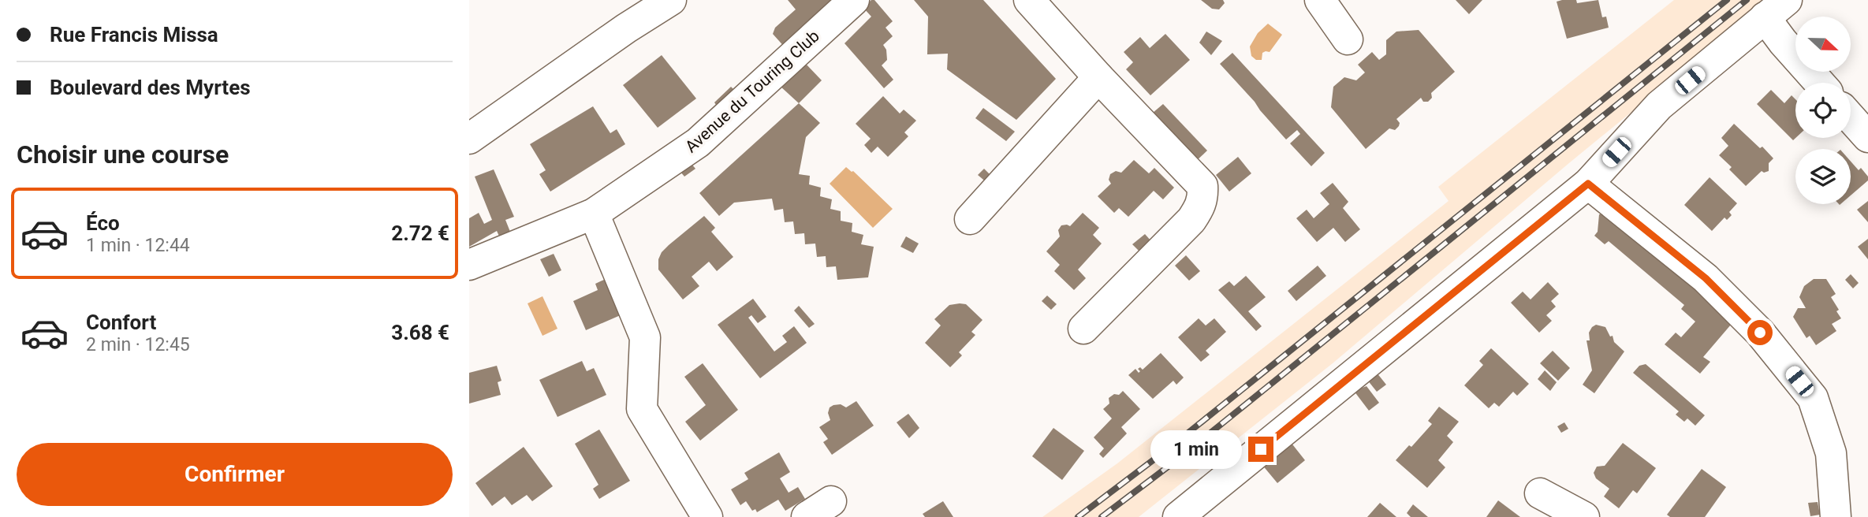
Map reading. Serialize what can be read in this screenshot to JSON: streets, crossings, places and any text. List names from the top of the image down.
{
  "streets": {
    "street": ["Avenue du Touring Club"]
  },
  "north": "right",
  "page": {
    "banner": ["Rue Francis Missa", "Boulevard des Myrtes"],
    "heading": "Choisir une course",
    "list": [
      {
        "name": "Éco",
        "note": "1 min · 12:44",
        "value": "2.72 €"
      },
      {
        "name": "Confort",
        "note": "2 min · 12:45",
        "value": "3.68 €"
      }
    ],
    "bubble": "1 min",
    "buttons": "Confirmer"
  }
}
